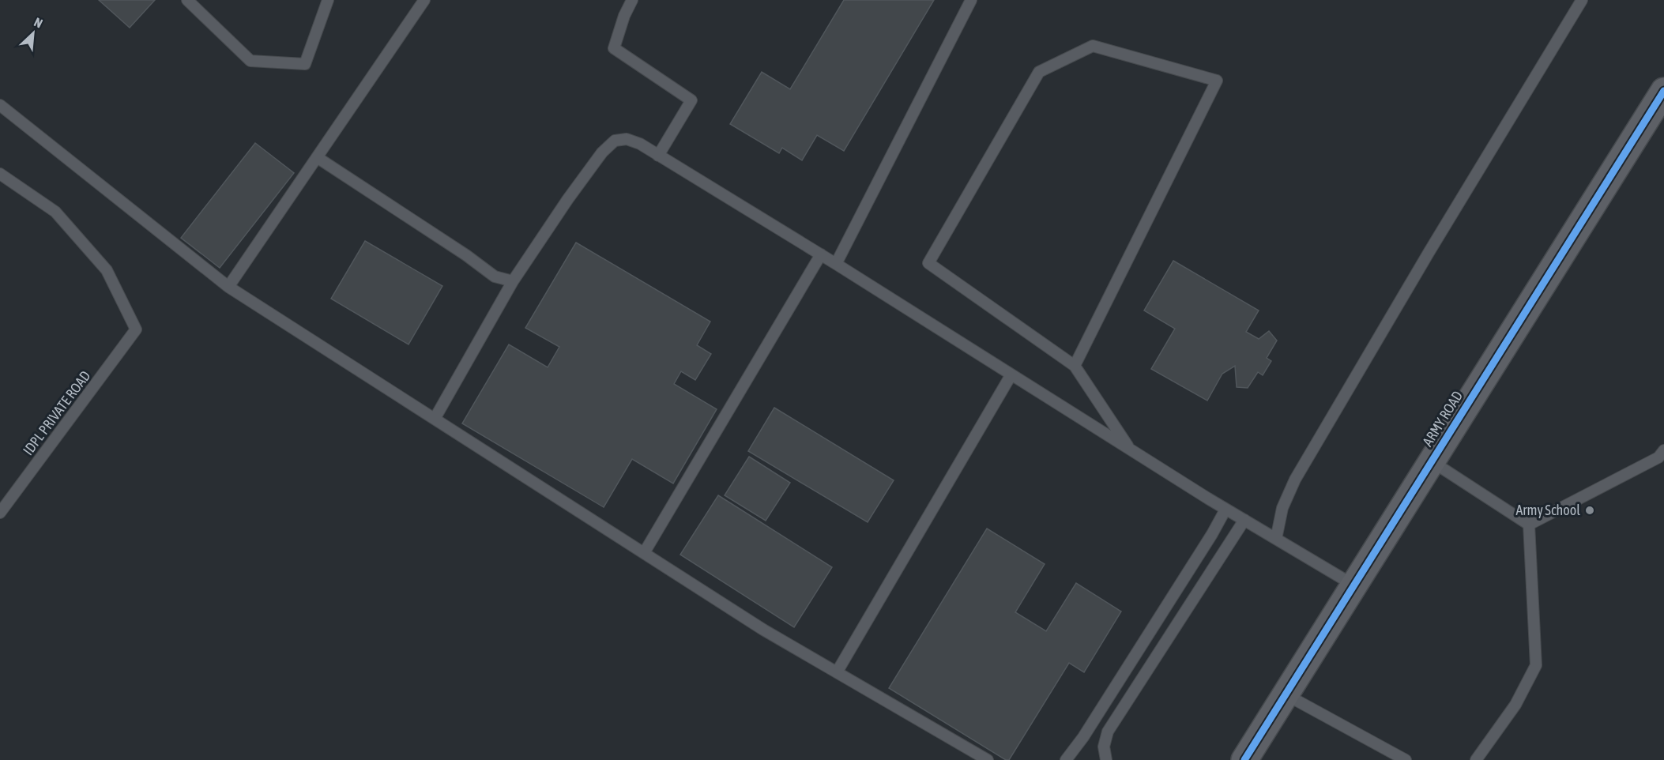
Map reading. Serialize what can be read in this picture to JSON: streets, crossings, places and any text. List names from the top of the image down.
{
  "streets": {
    "street": ["ARMY ROAD"],
    "lane": ["IDPL PRIVATE ROAD"]
  },
  "places": ["Army School"],
  "north": "top right"
}
